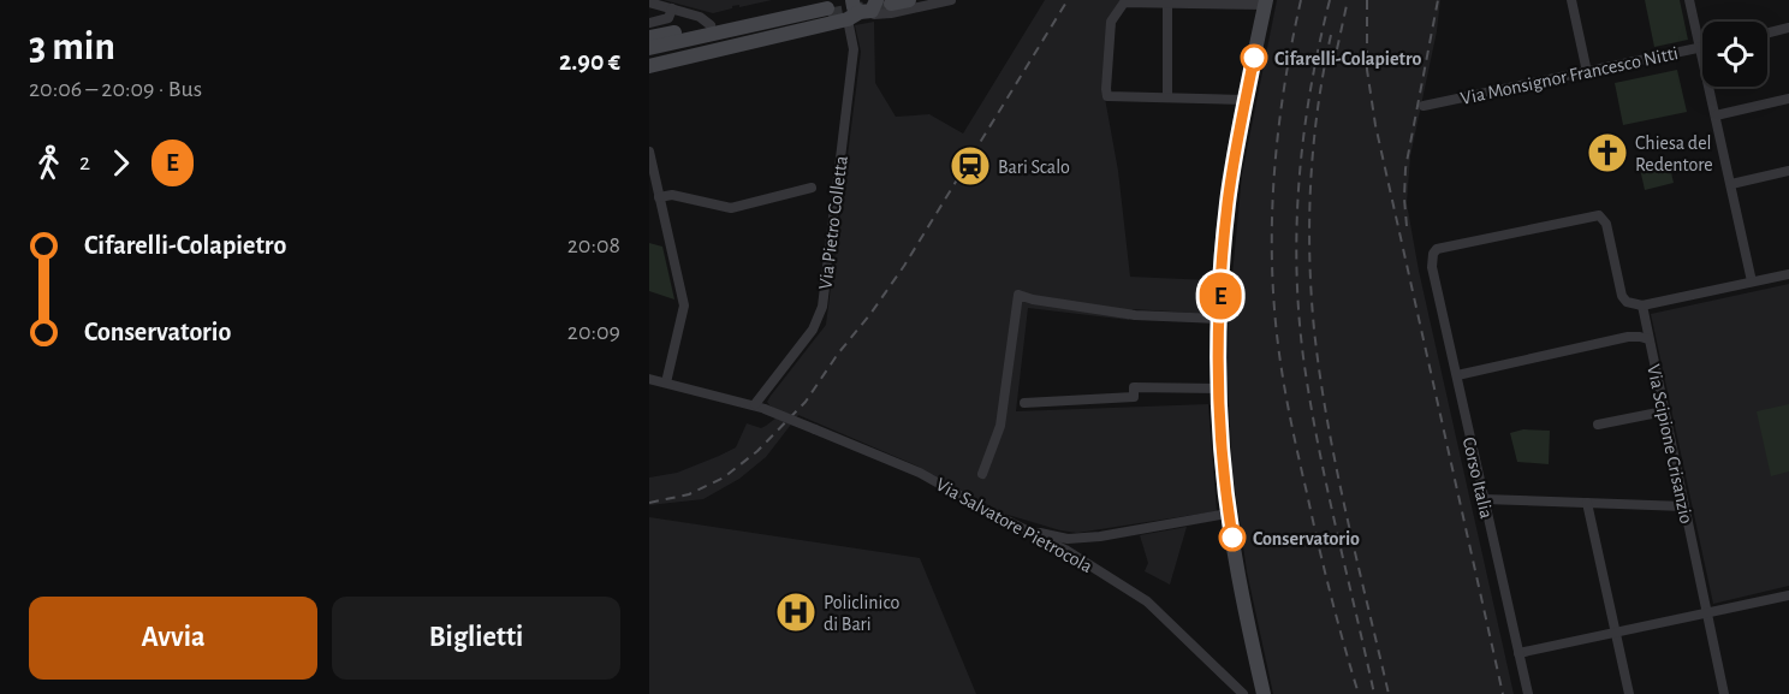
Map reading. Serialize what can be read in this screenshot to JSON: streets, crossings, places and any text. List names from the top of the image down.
{
  "streets": {
    "street": [
      "Via Monsignor Francesco Nitti",
      "Via Pietro Colletta",
      "Via Scipione Crisanzio",
      "Corso Italia",
      "Via Salvatore Pietrocola"
    ]
  },
  "crossings": [
    ["Via Pietro Colletta", "Via Salvatore Pietrocola"],
    ["Via Scipione Crisanzio", "Corso Italia"]
  ],
  "places": {
    "other": ["Cifarelli-Colapietro", "Conservatorio"],
    "church": ["Chiesa del Redentore"],
    "station": ["Bari Scalo"],
    "hospital": ["Policlinico di Bari"]
  },
  "lines": ["bus line E"],
  "page": {
    "heading": ["3 min", "20:06 – 20:09 · Bus", "2.90 €"],
    "on_map": "E",
    "legs": ["2", "E"],
    "list": [
      {
        "name": "Cifarelli-Colapietro",
        "value": "20:08"
      },
      {
        "name": "Conservatorio",
        "value": "20:09"
      }
    ],
    "buttons": ["Avvia", "Biglietti"]
  }
}
